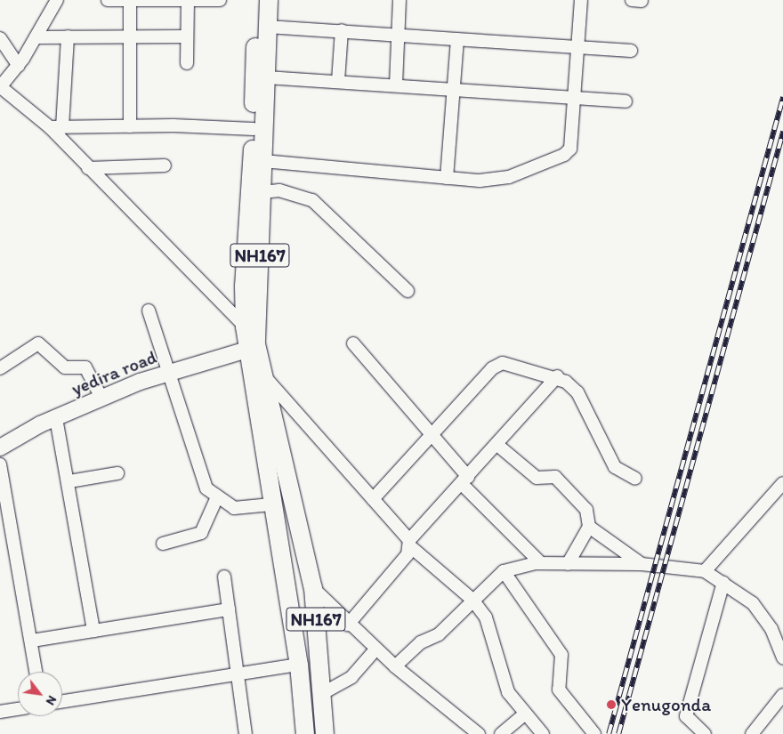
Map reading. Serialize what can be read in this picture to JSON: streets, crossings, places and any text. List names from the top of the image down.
{
  "streets": {
    "highway": ["NH167"],
    "main road": ["yedira road"]
  },
  "crossings": [
    ["NH167", "yedira road"]
  ],
  "places": ["Yenugonda"],
  "north": "bottom right"
}
